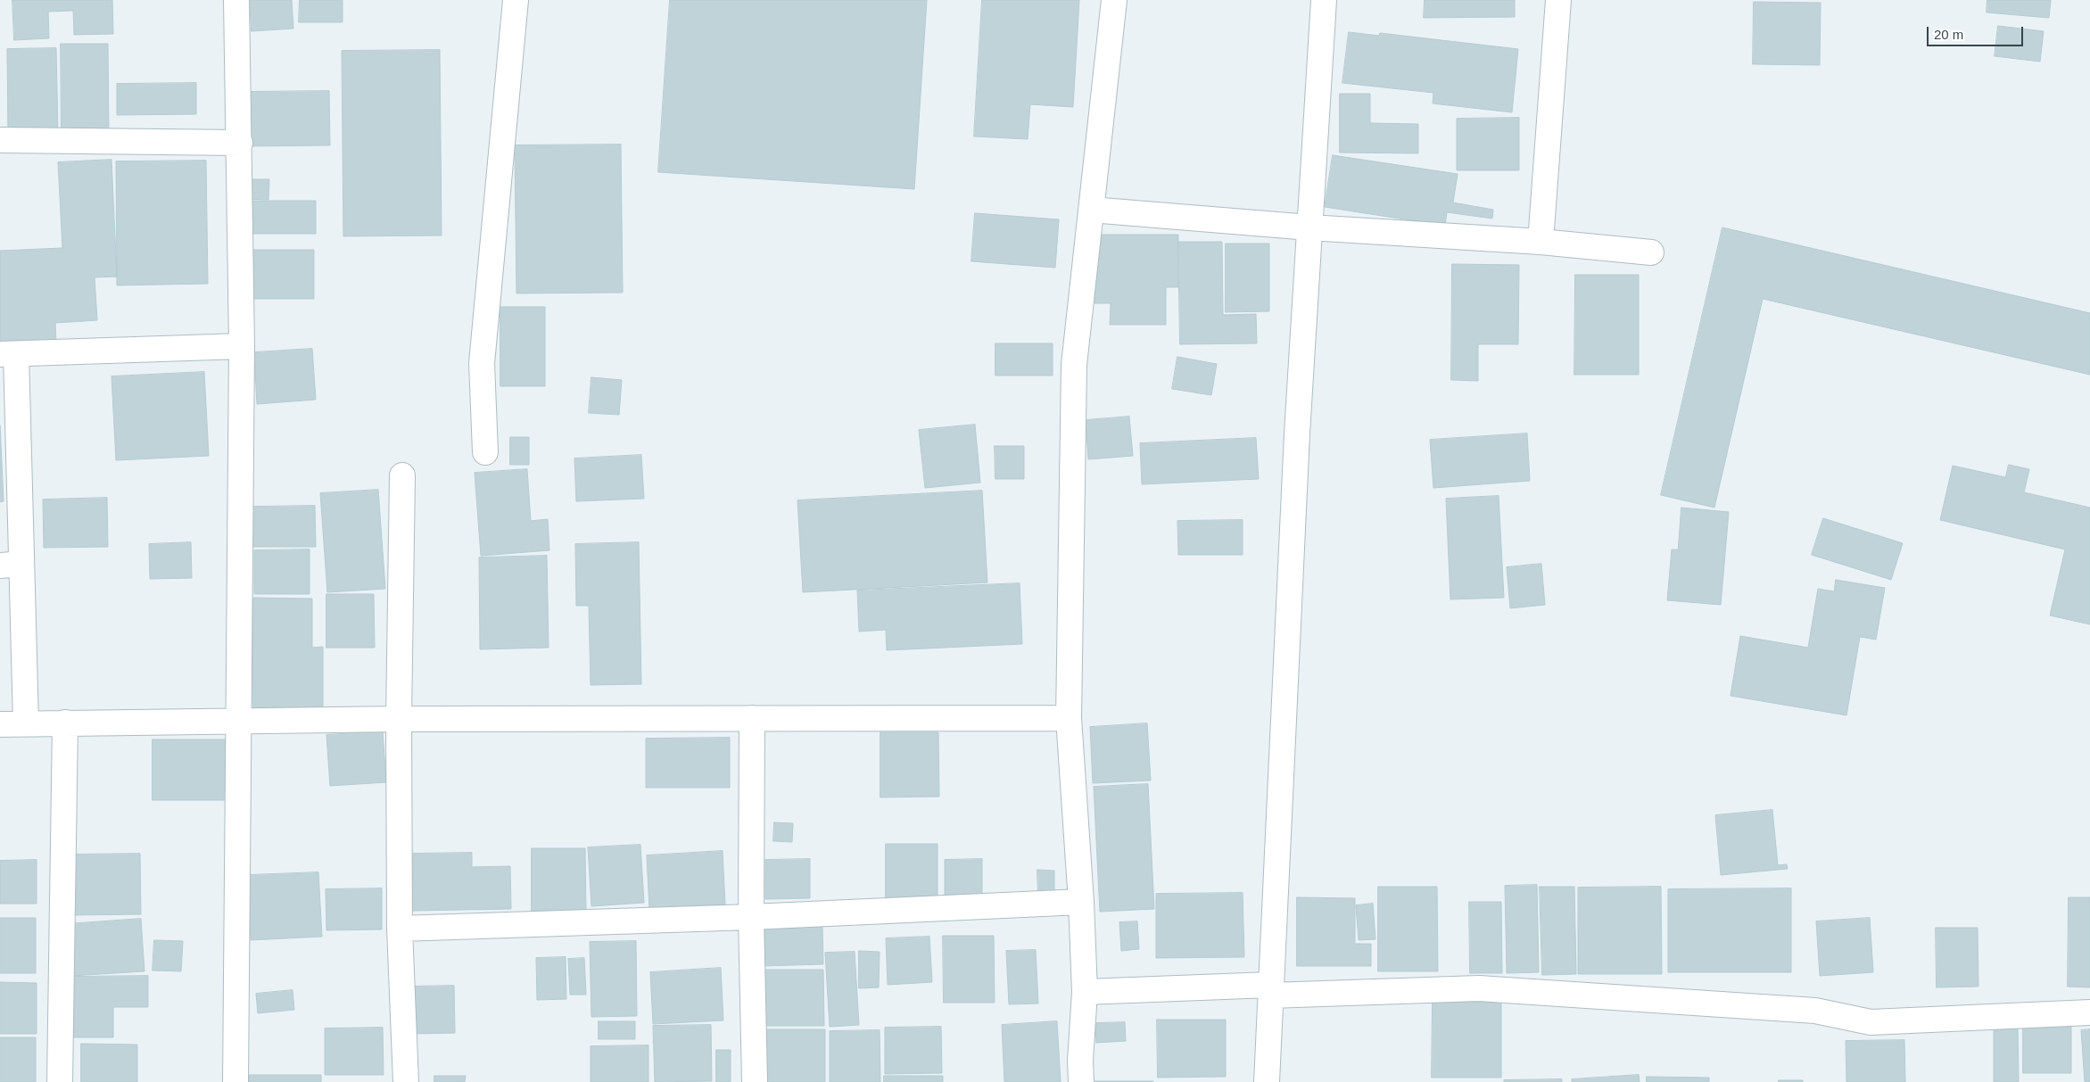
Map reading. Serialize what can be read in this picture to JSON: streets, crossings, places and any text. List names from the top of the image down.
{
  "scale_bar": "20 m"
}
